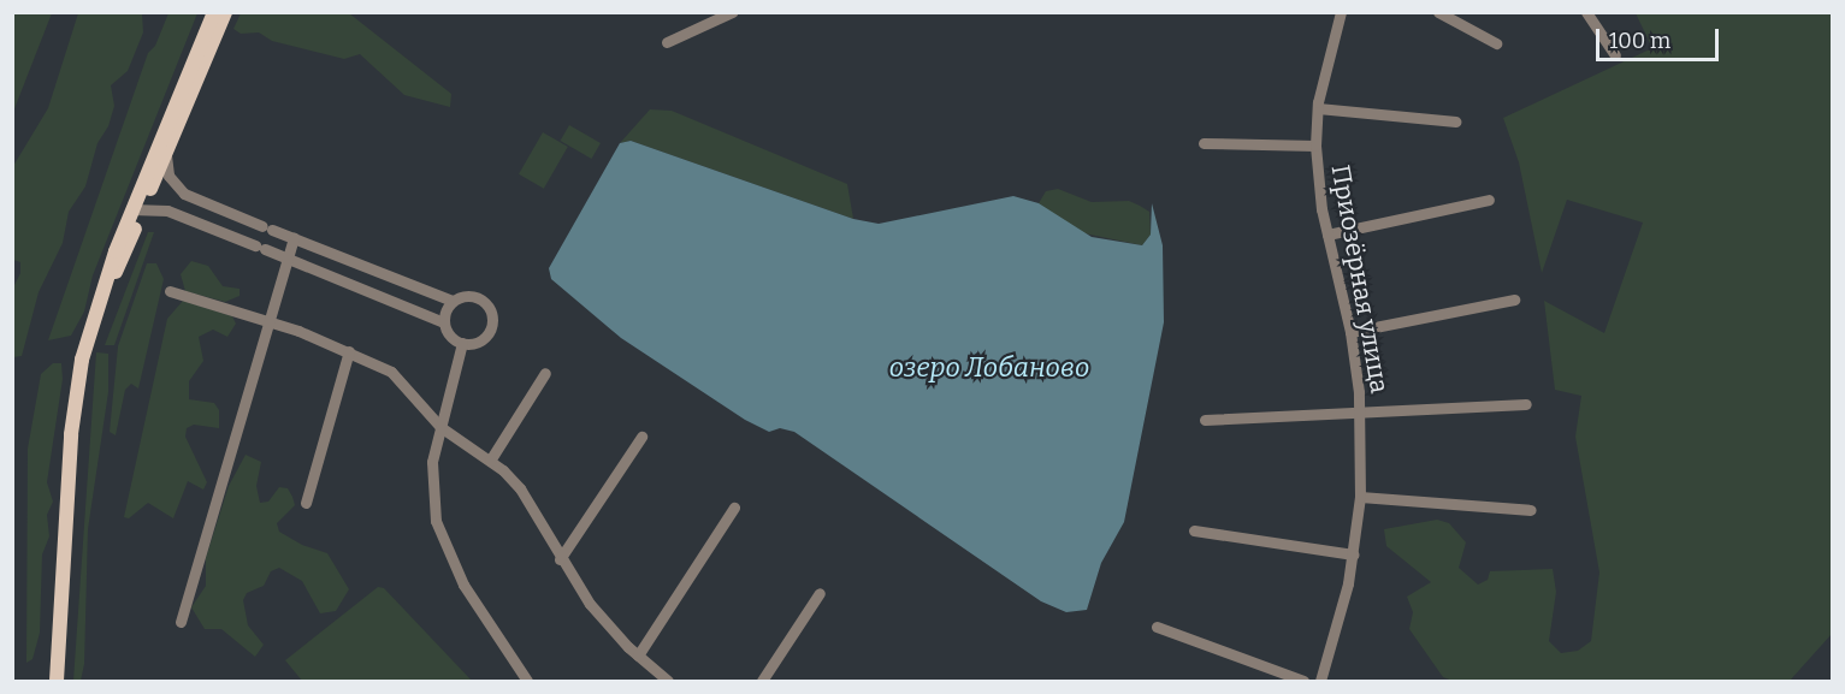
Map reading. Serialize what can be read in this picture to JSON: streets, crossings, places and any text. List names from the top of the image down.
{
  "streets": {
    "street": ["Приозёрная улица"]
  },
  "water": ["озеро Лобаново"],
  "scale_bar": "100 m"
}
